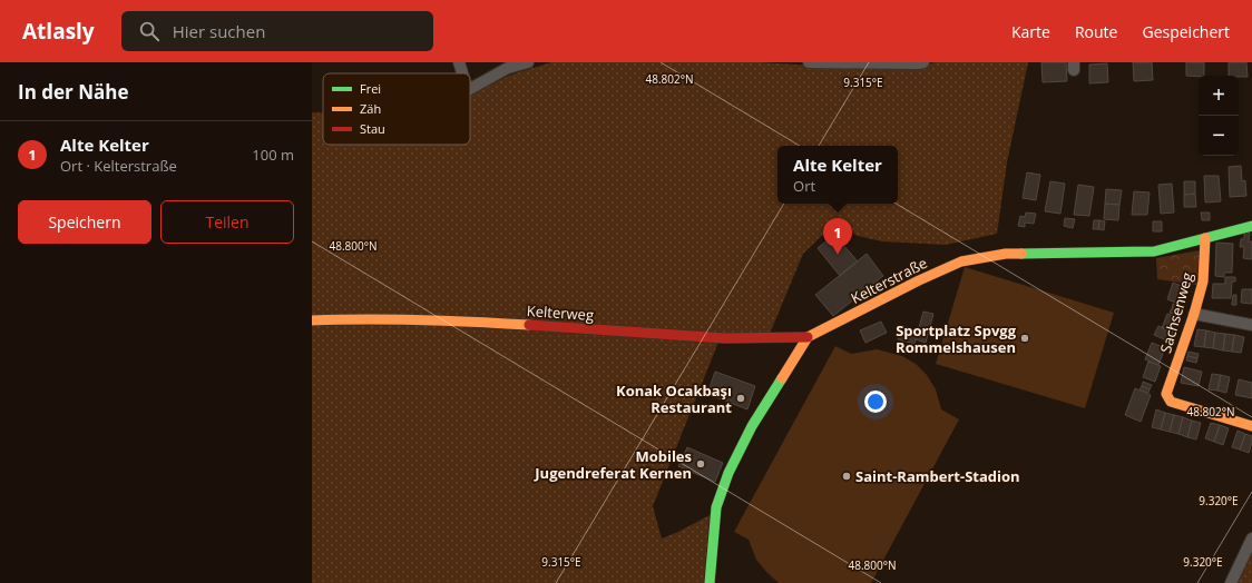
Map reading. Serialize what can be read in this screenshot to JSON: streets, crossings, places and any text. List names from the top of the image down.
{
  "streets": {
    "street": ["Kelterstraße", "Kelterweg", "Sachsenweg"]
  },
  "crossings": [
    ["Kelterstraße", "Kelterweg"],
    ["Kelterstraße", "Sachsenweg"]
  ],
  "places": [
    "Sportplatz Spvgg Rommelshausen",
    "Konak Ocakbaşı Restaurant",
    "Mobiles Jugendreferat Kernen",
    "Saint-Rambert-Stadion"
  ],
  "legend": ["Frei", "Zäh", "Stau"],
  "page": {
    "header": "Atlasly",
    "search": "Hier suchen",
    "nav": ["Karte", "Route", "Gespeichert"],
    "heading": "In der Nähe",
    "map_buttons": ["+", "−"],
    "list": [
      {
        "mark": "1",
        "name": "Alte Kelter",
        "note": "Ort · Kelterstraße",
        "value": "100 m"
      }
    ],
    "popup": ["Alte Kelter", "Ort"],
    "buttons": ["Speichern", "Teilen"],
    "pins": "1"
  },
  "coordinates": [
    "48.802°N",
    "9.315°E",
    "48.800°N",
    "9.320°E"
  ]
}
